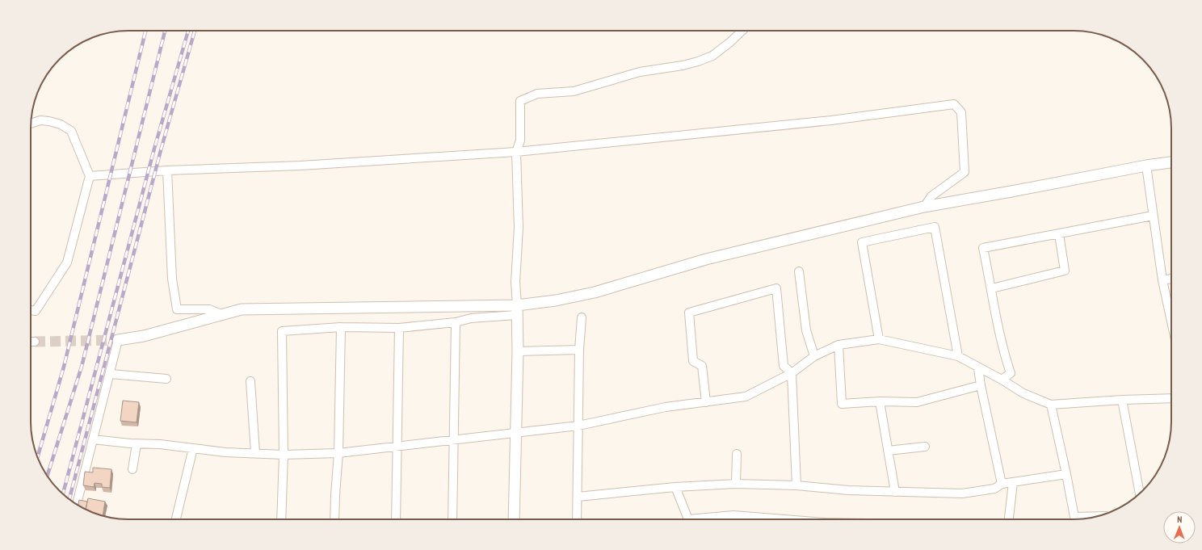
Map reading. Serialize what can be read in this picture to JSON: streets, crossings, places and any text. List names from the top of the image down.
{
  "north": "top"
}
